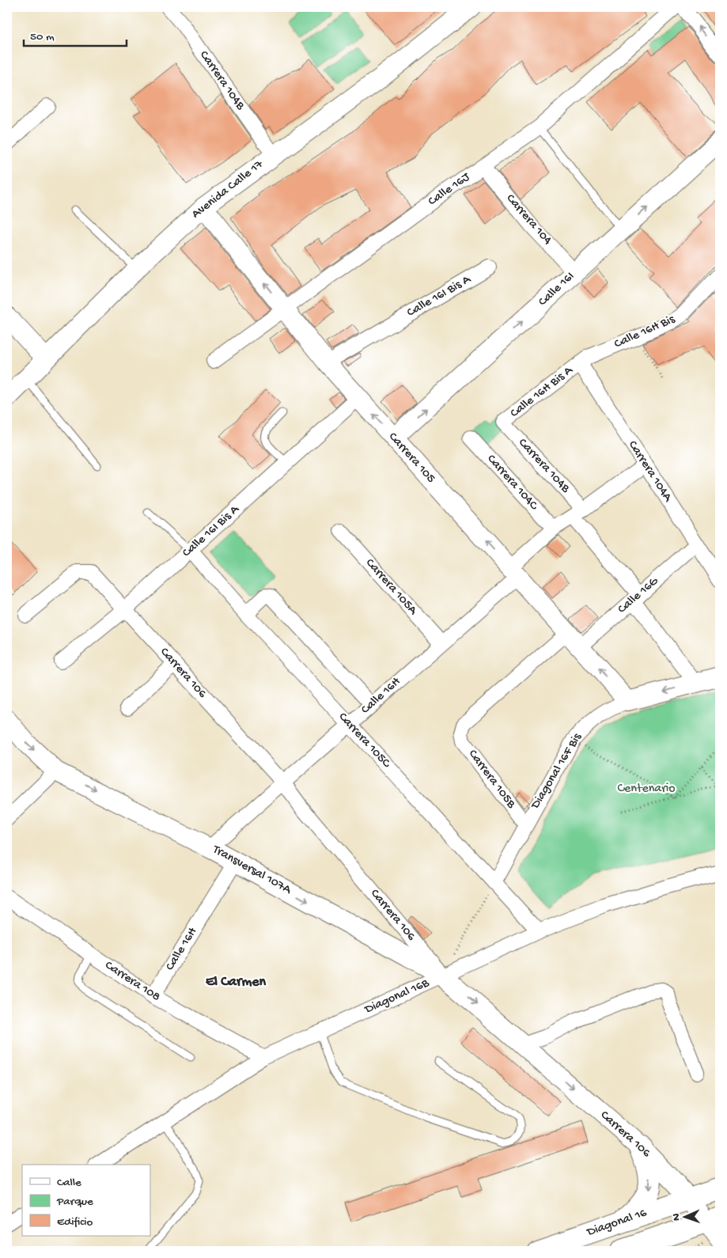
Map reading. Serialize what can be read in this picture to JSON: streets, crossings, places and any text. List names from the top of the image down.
{
  "streets": {
    "main road": ["Diagonal 16"],
    "street": [
      "Carrera 104B",
      "Avenida Calle 17",
      "Calle 16J",
      "Carrera 104",
      "Calle 16I",
      "Calle 16I Bis A",
      "Calle 16H Bis",
      "Calle 16H Bis A",
      "Carrera 105",
      "Carrera 104A",
      "Carrera 104C",
      "Carrera 105A",
      "Calle 16G",
      "Carrera 106",
      "Calle 16H",
      "Carrera 105C",
      "Diagonal 16F Bis",
      "Carrera 105B",
      "Transversal 107A",
      "Carrera 108",
      "Diagonal 16B"
    ]
  },
  "crossings": [
    ["Carrera 104B", "Avenida Calle 17"],
    ["Carrera 104B", "Calle 16H Bis A"],
    ["Carrera 104B", "Calle 16G"],
    ["Carrera 104B", "Calle 16H"],
    ["Carrera 104B", "Diagonal 16F Bis"],
    ["Avenida Calle 17", "Carrera 105"],
    ["Calle 16J", "Carrera 104"],
    ["Calle 16J", "Carrera 105"],
    ["Carrera 104", "Calle 16I"],
    ["Calle 16I", "Carrera 105"],
    ["Calle 16I Bis A", "Carrera 105"],
    ["Calle 16I Bis A", "Carrera 106"],
    ["Calle 16I Bis A", "Carrera 105C"],
    ["Calle 16H Bis", "Calle 16H Bis A"],
    ["Calle 16H Bis", "Carrera 104A"],
    ["Calle 16H Bis A", "Carrera 104A"],
    ["Carrera 105", "Calle 16G"],
    ["Carrera 105", "Calle 16H"],
    ["Carrera 105", "Diagonal 16F Bis"],
    ["Carrera 105", "Carrera 105B"],
    ["Carrera 104A", "Calle 16G"],
    ["Carrera 104A", "Calle 16H"],
    ["Carrera 104C", "Calle 16H"],
    ["Carrera 105A", "Calle 16H"],
    ["Carrera 106", "Calle 16H"],
    ["Carrera 106", "Transversal 107A"],
    ["Carrera 106", "Diagonal 16B"],
    ["Carrera 106", "Diagonal 16"],
    ["Calle 16H", "Carrera 105C"],
    ["Calle 16H", "Transversal 107A"],
    ["Calle 16H", "Carrera 108"],
    ["Carrera 105C", "Diagonal 16F Bis"],
    ["Carrera 105C", "Diagonal 16B"],
    ["Diagonal 16F Bis", "Carrera 105B"],
    ["Transversal 107A", "Diagonal 16B"],
    ["Carrera 108", "Diagonal 16B"]
  ],
  "one_way": ["Calle 16I", "Carrera 105", "Transversal 107A"],
  "districts": ["El Carmen"],
  "parks": ["Centenario"],
  "legend": ["Calle", "Parque", "Edificio"],
  "scale_bar": "50 m",
  "north": "left"
}
